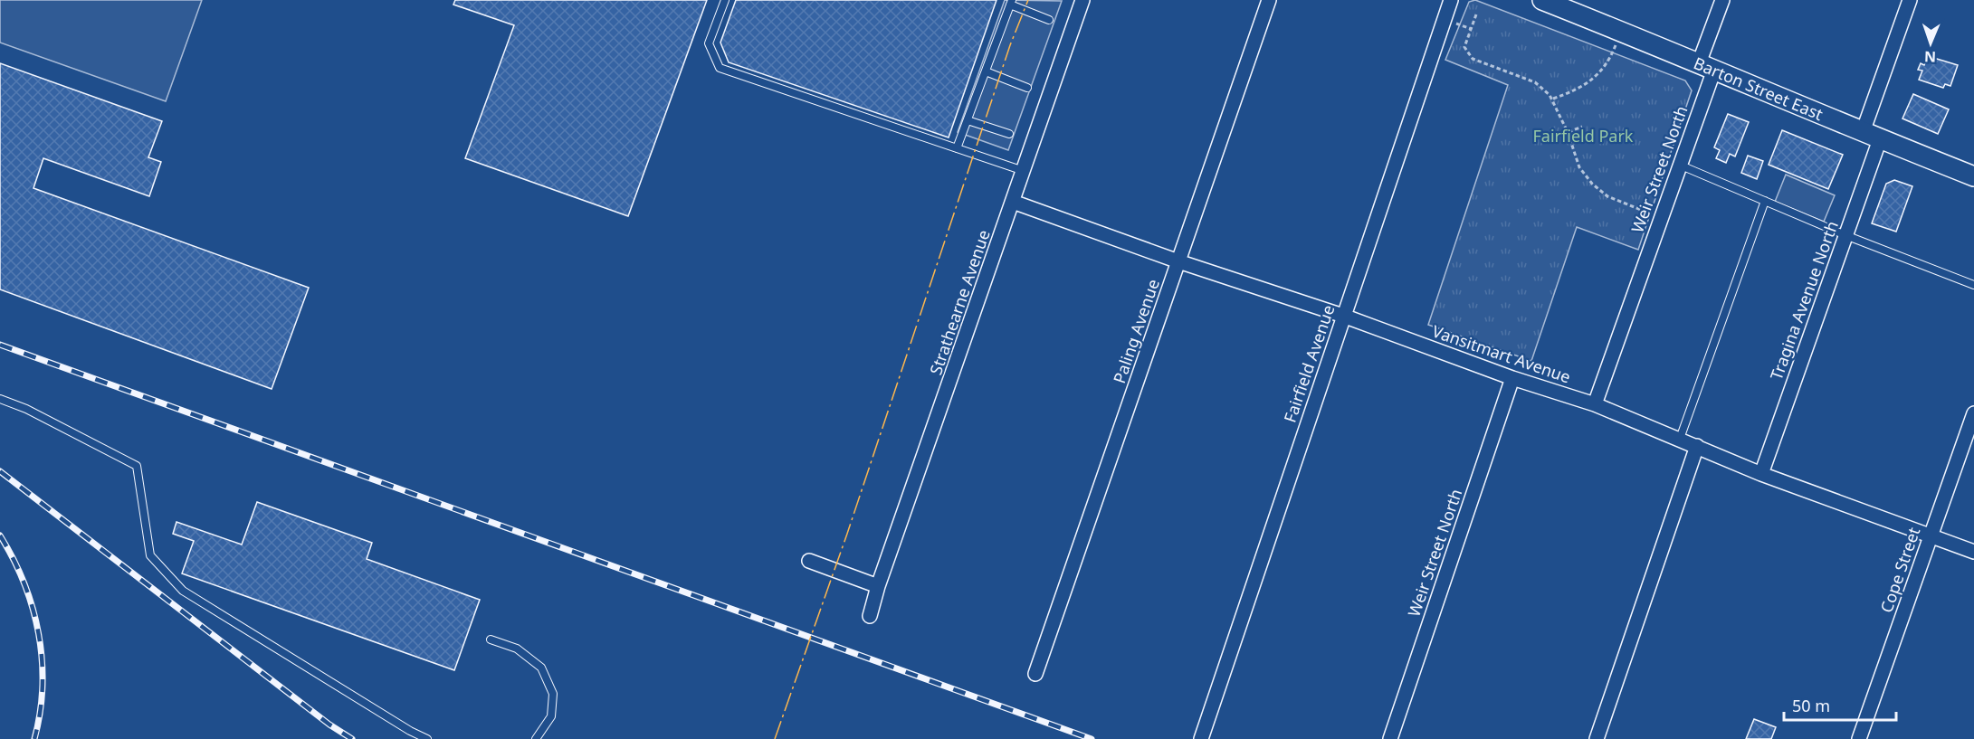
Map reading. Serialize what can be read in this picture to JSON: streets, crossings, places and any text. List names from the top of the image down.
{
  "streets": {
    "main road": ["Barton Street East"],
    "street": [
      "Weir Street North",
      "Tragina Avenue North",
      "Strathearne Avenue",
      "Paling Avenue",
      "Vansitmart Avenue",
      "Fairfield Avenue",
      "Cope Street"
    ]
  },
  "crossings": [
    ["Barton Street East", "Weir Street North"],
    ["Barton Street East", "Tragina Avenue North"],
    ["Weir Street North", "Vansitmart Avenue"],
    ["Tragina Avenue North", "Vansitmart Avenue"],
    ["Strathearne Avenue", "Vansitmart Avenue"],
    ["Paling Avenue", "Vansitmart Avenue"],
    ["Vansitmart Avenue", "Fairfield Avenue"],
    ["Vansitmart Avenue", "Cope Street"]
  ],
  "parks": ["Fairfield Park"],
  "scale_bar": "50 m",
  "north": "bottom"
}
